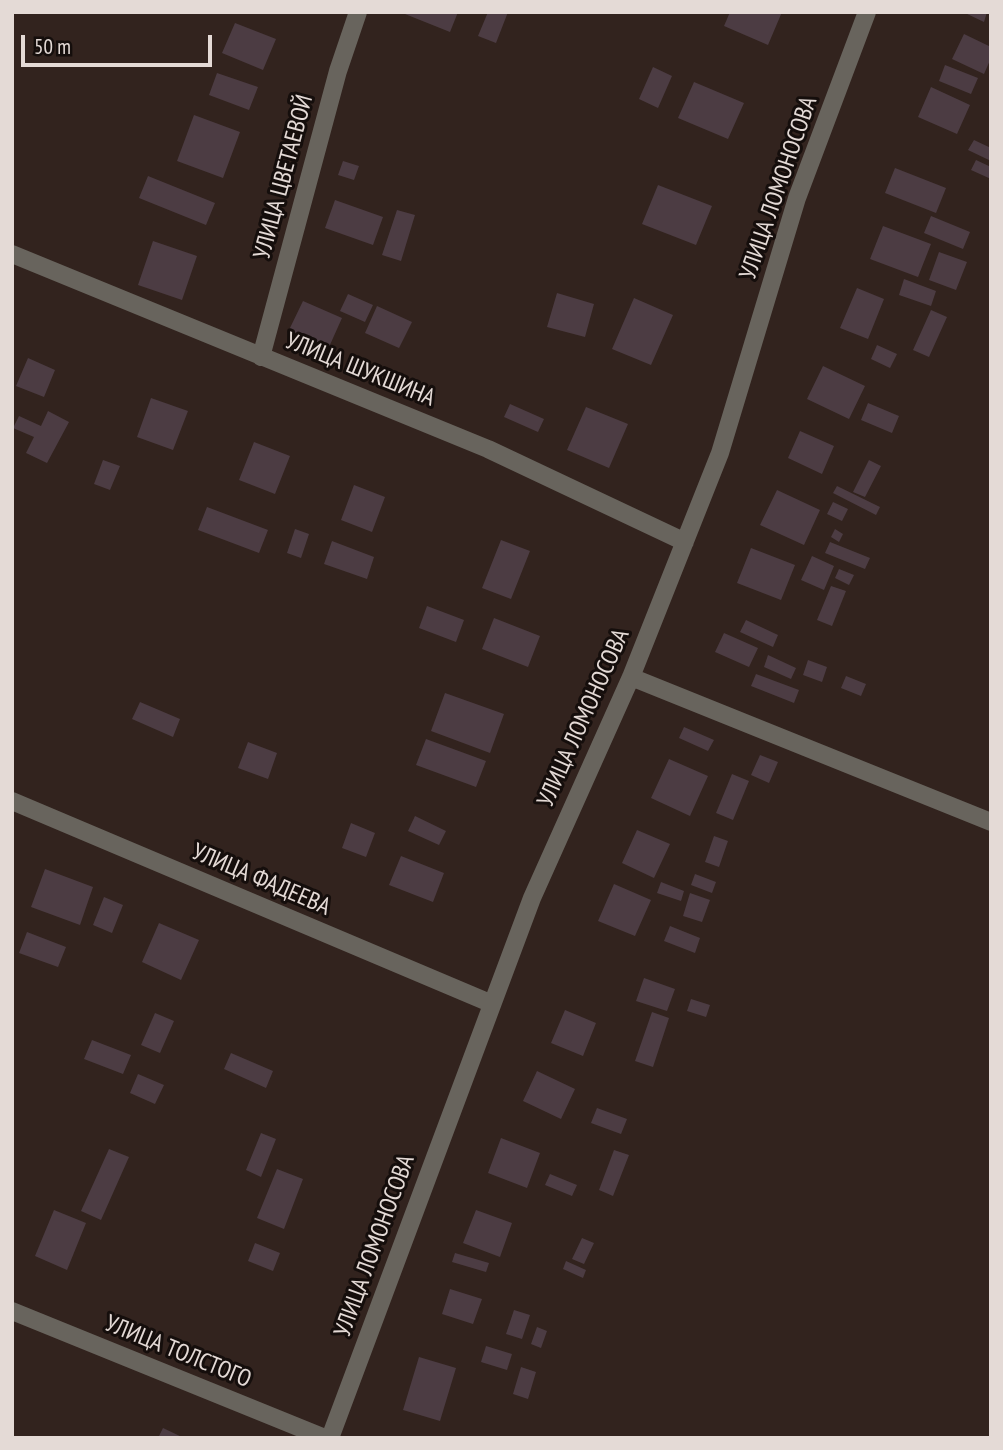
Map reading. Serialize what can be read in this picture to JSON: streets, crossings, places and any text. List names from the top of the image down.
{
  "streets": {
    "street": [
      "УЛИЦА ЦВЕТАЕВОЙ",
      "УЛИЦА ЛОМОНОСОВА",
      "УЛИЦА ШУКШИНА",
      "УЛИЦА ФАДЕЕВА",
      "УЛИЦА ТОЛСТОГО"
    ]
  },
  "crossings": [
    ["УЛИЦА ЦВЕТАЕВОЙ", "УЛИЦА ШУКШИНА"],
    ["УЛИЦА ЛОМОНОСОВА", "УЛИЦА ШУКШИНА"],
    ["УЛИЦА ЛОМОНОСОВА", "УЛИЦА ФАДЕЕВА"],
    ["УЛИЦА ЛОМОНОСОВА", "УЛИЦА ТОЛСТОГО"]
  ],
  "scale_bar": "50 m"
}
